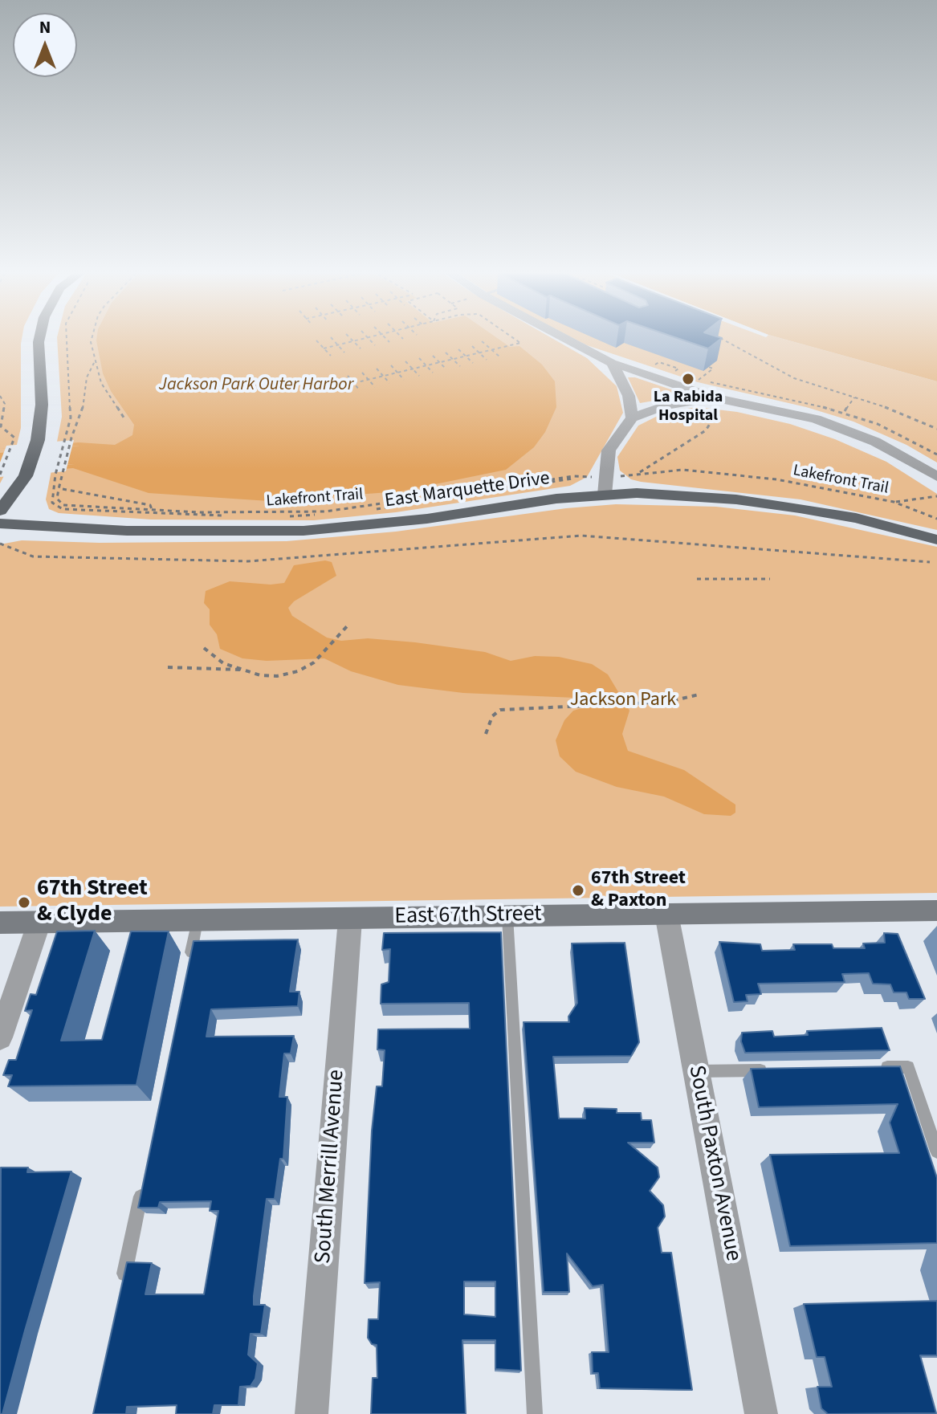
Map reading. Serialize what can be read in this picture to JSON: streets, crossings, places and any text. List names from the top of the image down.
{
  "streets": {
    "main road": ["East Marquette Drive"],
    "street": ["East 67th Street", "South Paxton Avenue", "South Merrill Avenue"],
    "path": ["Lakefront Trail"]
  },
  "crossings": [
    ["East 67th Street", "South Paxton Avenue"],
    ["East 67th Street", "South Merrill Avenue"]
  ],
  "water": ["Jackson Park Outer Harbor"],
  "parks": ["Jackson Park"],
  "places": ["La Rabida Hospital", "67th Street & Paxton", "67th Street & Clyde"],
  "north": "top"
}
